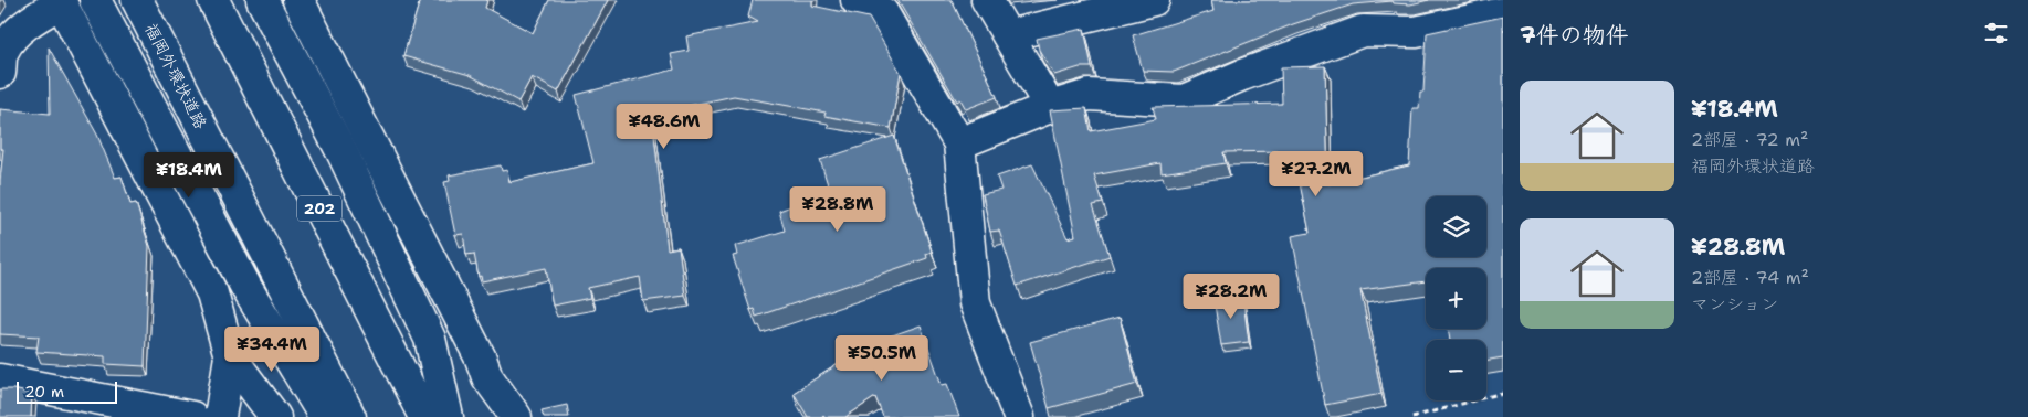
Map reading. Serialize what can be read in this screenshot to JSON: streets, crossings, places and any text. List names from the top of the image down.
{
  "streets": {
    "main road": ["福岡外環状道路", "202"]
  },
  "scale_bar": "20 m",
  "page": {
    "heading": "7件の物件",
    "list": [
      {
        "name": "¥18.4M",
        "note": "2部屋 · 72 m² · 福岡外環状道路"
      },
      {
        "name": "¥28.8M",
        "note": "2部屋 · 74 m² · マンション"
      }
    ],
    "price": [
      "¥48.6M",
      "¥27.2M",
      "¥18.4M",
      "¥28.8M",
      "¥28.2M",
      "¥34.4M",
      "¥50.5M"
    ],
    "map_buttons": ["+", "−"],
    "scale": "20 m"
  }
}
